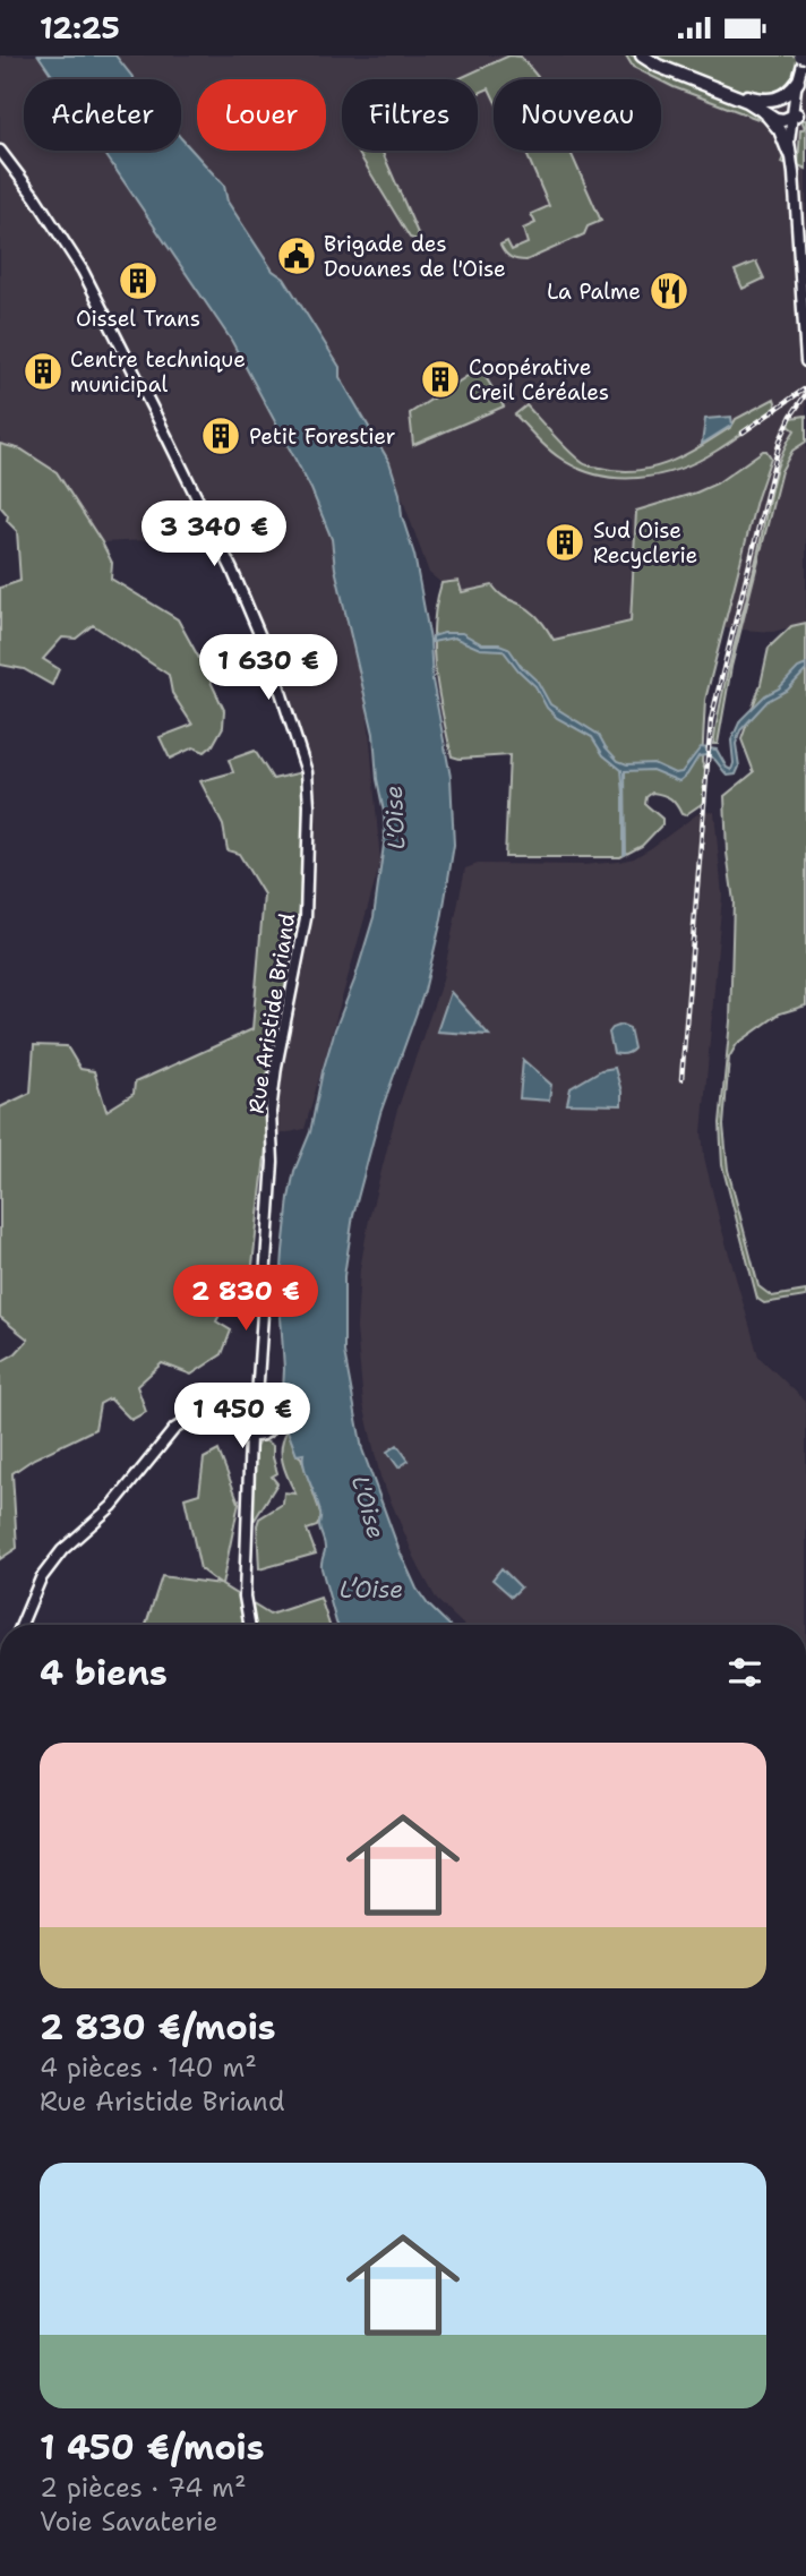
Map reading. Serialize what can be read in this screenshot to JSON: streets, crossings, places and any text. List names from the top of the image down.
{
  "streets": {
    "main road": ["Rue Aristide Briand"]
  },
  "water": ["L'Oise", "L’Oise"],
  "places": {
    "public building": ["Brigade des Douanes de l'Oise"],
    "building": [
      "Oissel Trans",
      "Centre technique municipal",
      "Coopérative Creil Céréales",
      "Petit Forestier",
      "Sud Oise Recyclerie"
    ],
    "restaurant": ["La Palme"]
  },
  "page": {
    "status": "12:25",
    "chip": [
      "Acheter",
      "Louer",
      "Filtres",
      "Nouveau"
    ],
    "price": [
      "3 340 €",
      "1 630 €",
      "2 830 €",
      "1 450 €"
    ],
    "heading": "4 biens",
    "list": [
      {
        "name": "2 830 €/mois",
        "note": "4 pièces · 140 m² · Rue Aristide Briand"
      },
      {
        "name": "1 450 €/mois",
        "note": "2 pièces · 74 m² · Voie Savaterie"
      }
    ]
  }
}
